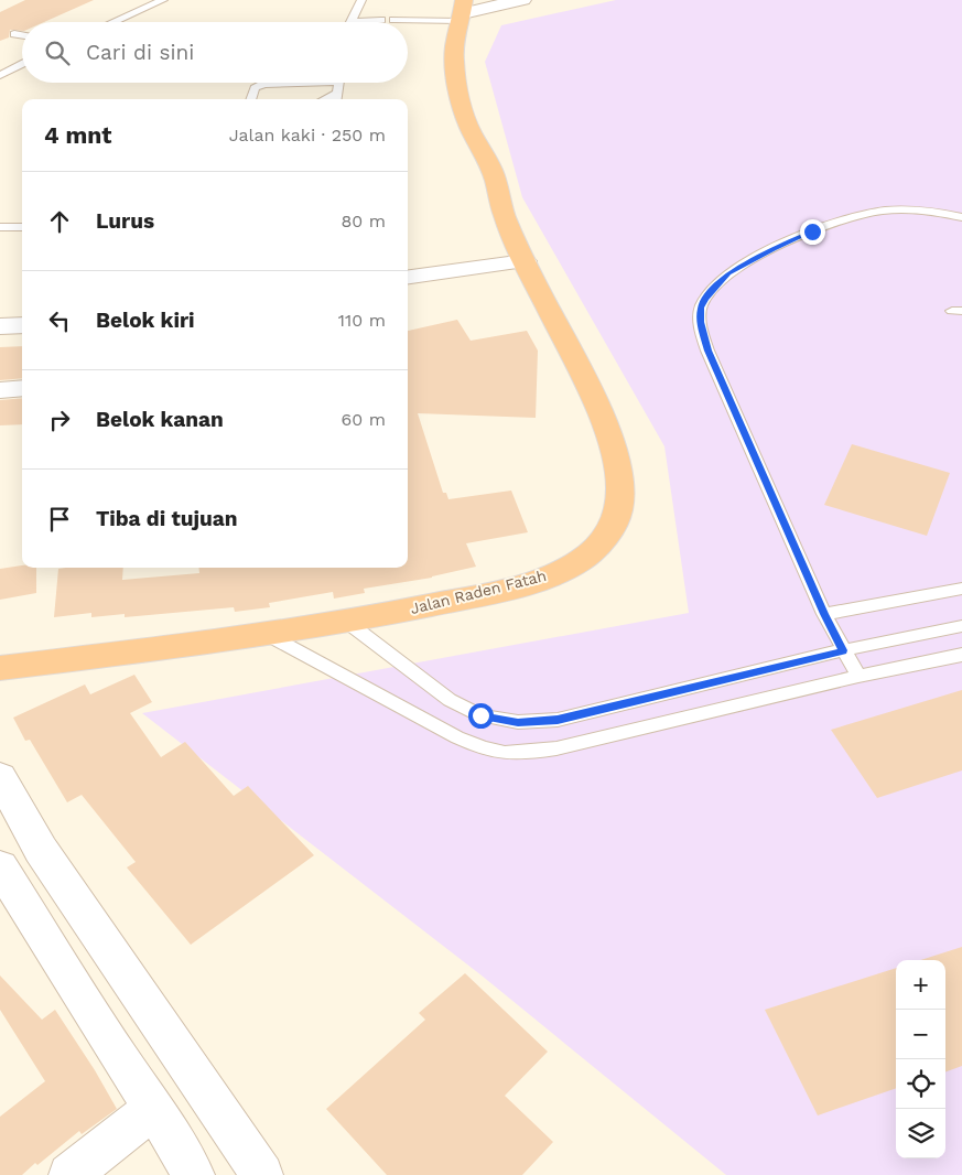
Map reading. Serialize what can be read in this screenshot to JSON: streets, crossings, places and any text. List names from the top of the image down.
{
  "streets": {
    "highway": ["Jalan Raden Fatah"]
  },
  "page": {
    "search": "Cari di sini",
    "heading": ["4 mnt", "Jalan kaki · 250 m"],
    "list": [
      ["Lurus", "80 m"],
      ["Belok kiri", "110 m"],
      ["Belok kanan", "60 m"],
      "Tiba di tujuan"
    ],
    "map_buttons": ["+", "−"]
  }
}
